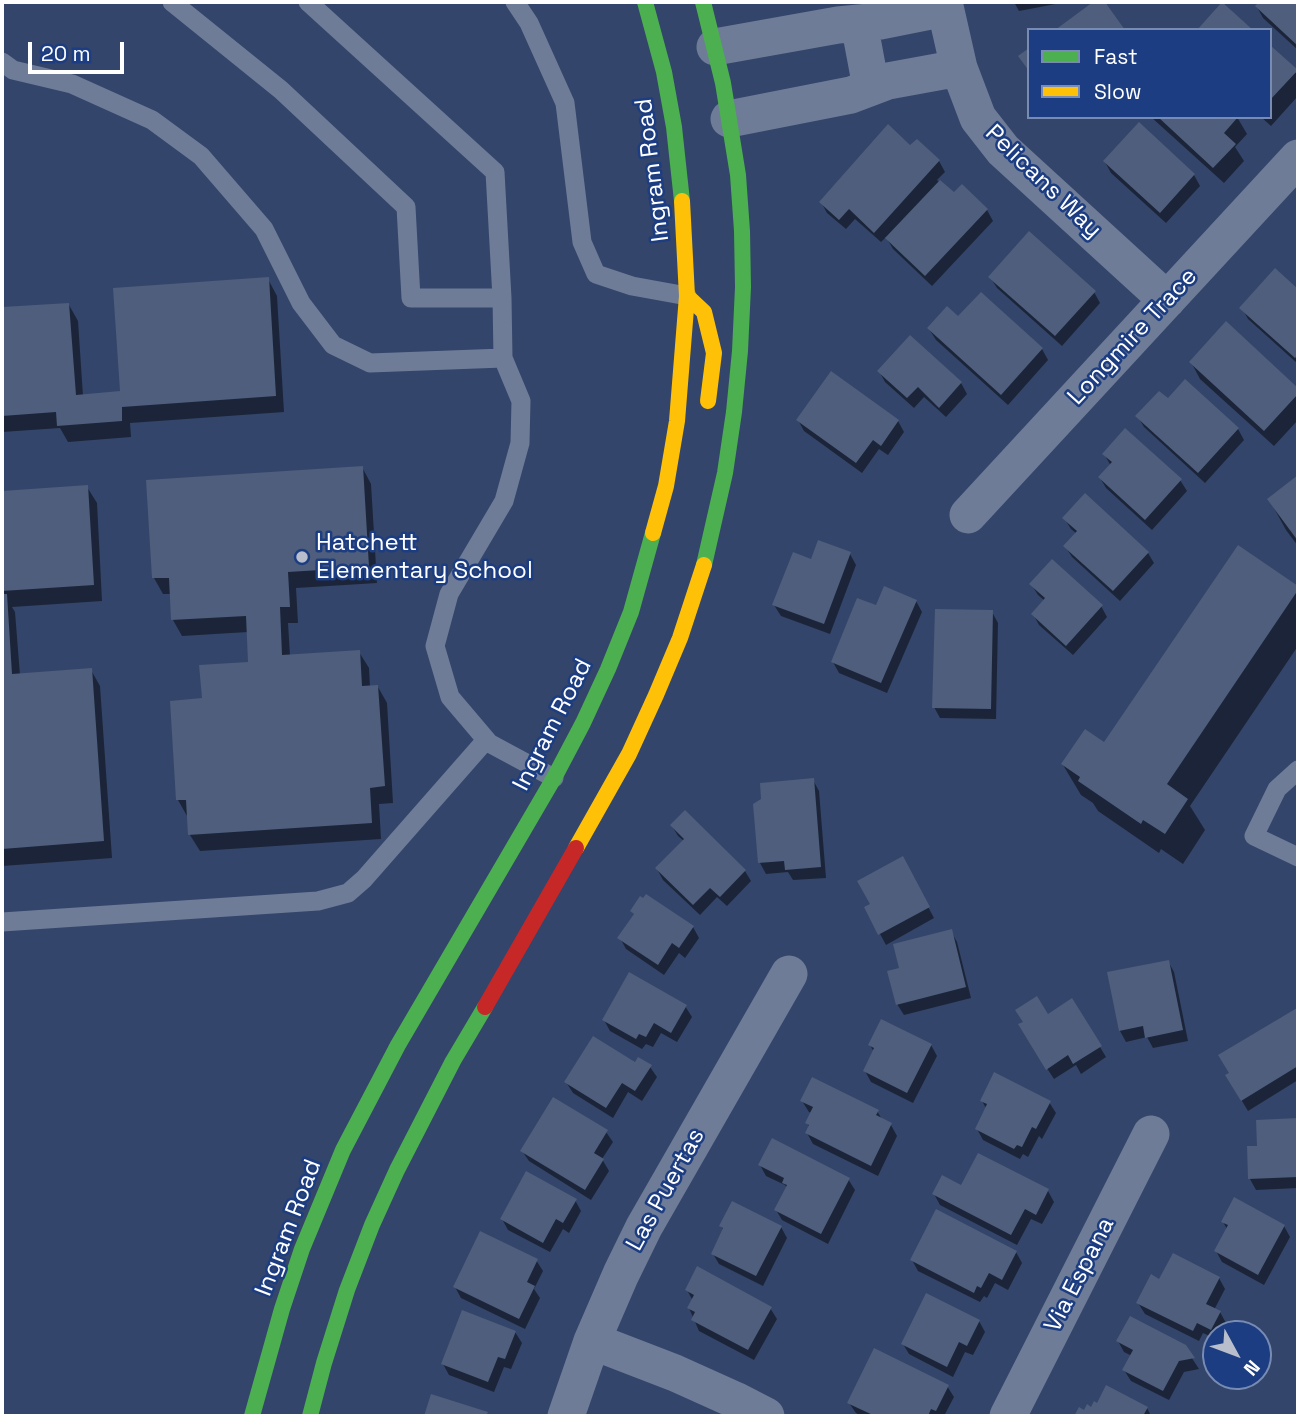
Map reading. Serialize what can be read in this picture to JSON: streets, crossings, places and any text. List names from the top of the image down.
{
  "streets": {
    "main road": ["Ingram Road"],
    "street": [
      "Pelicans Way",
      "Longmire Trace",
      "Las Puertas",
      "Via Espana"
    ]
  },
  "crossings": [
    ["Pelicans Way", "Longmire Trace"]
  ],
  "places": ["Hatchett Elementary School"],
  "legend": ["Fast", "Slow"],
  "scale_bar": "20 m",
  "north": "bottom right"
}
